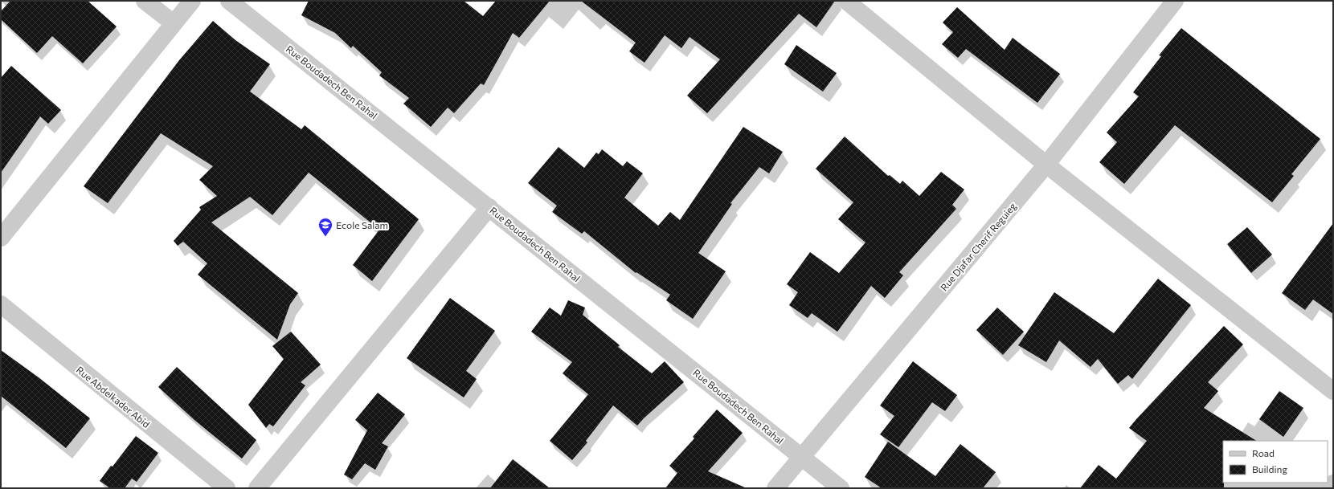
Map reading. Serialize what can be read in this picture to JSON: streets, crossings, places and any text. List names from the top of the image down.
{
  "streets": {
    "street": ["Rue Boudadech Ben Rahal", "Rue Djafar Cherif Reguieg", "Rue Abdelkader Abid"]
  },
  "crossings": [
    ["Rue Boudadech Ben Rahal", "Rue Djafar Cherif Reguieg"]
  ],
  "places": {
    "school or university": ["Ecole Salam"]
  },
  "legend": ["Road", "Building"]
}
